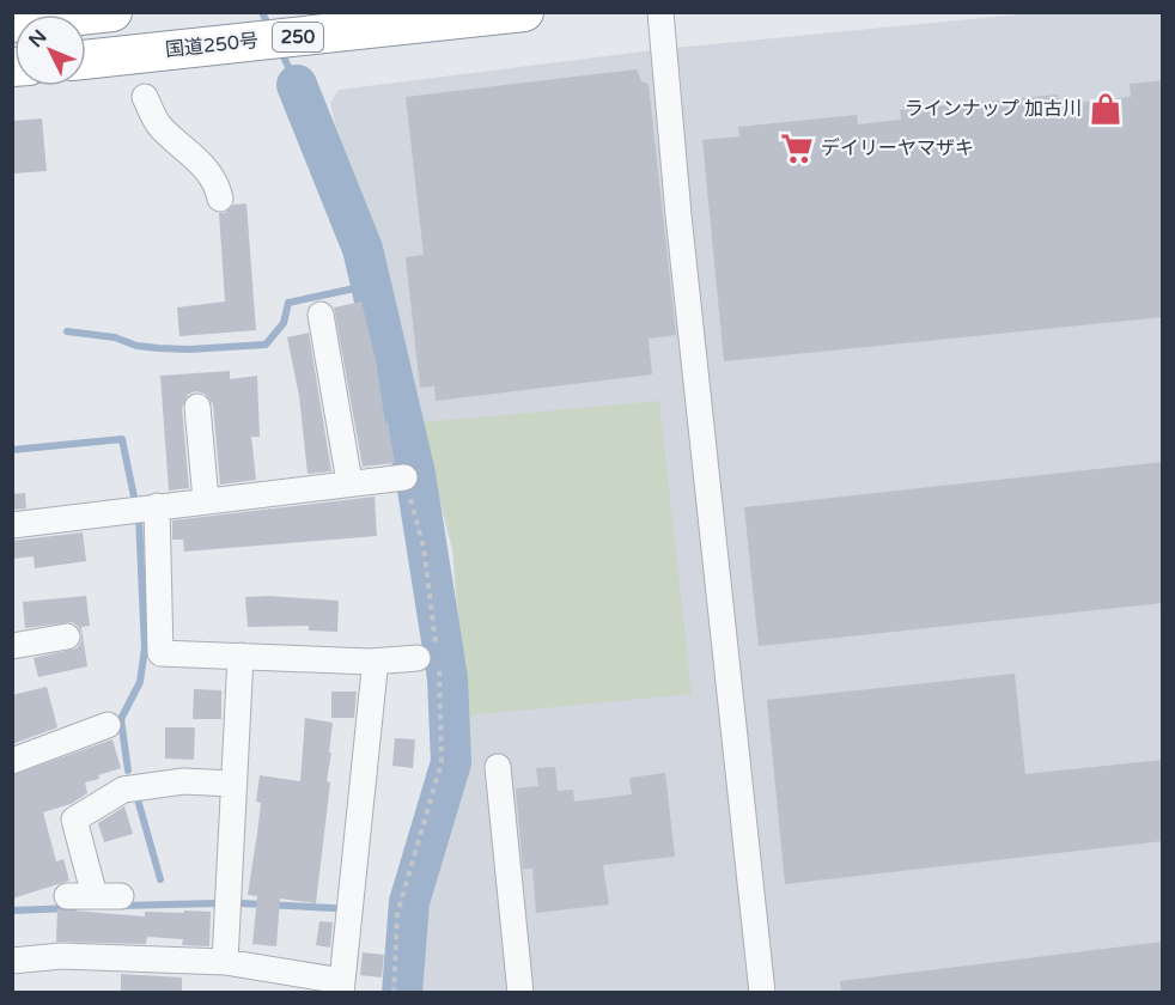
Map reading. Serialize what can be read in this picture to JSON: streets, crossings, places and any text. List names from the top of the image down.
{
  "streets": {
    "highway": ["250", "国道250号"]
  },
  "places": {
    "shop": ["ラインナップ 加古川"],
    "supermarket": ["デイリーヤマザキ"]
  },
  "north": "top left"
}
